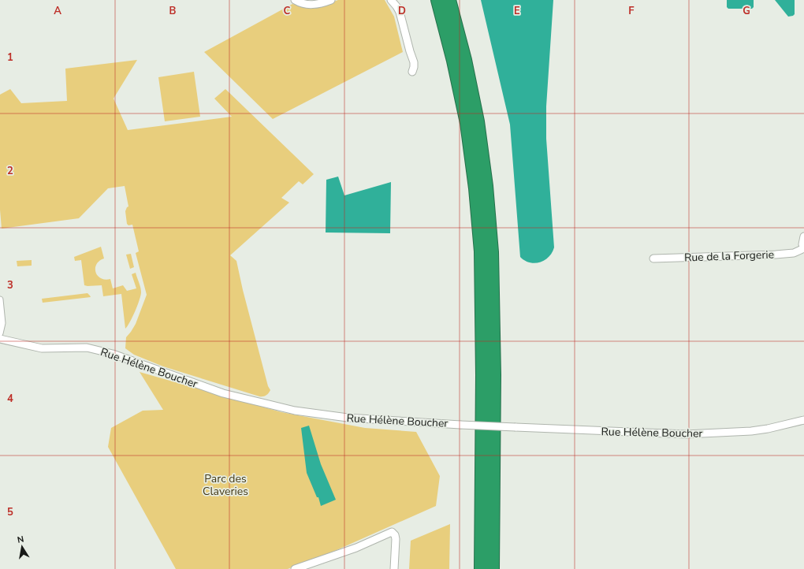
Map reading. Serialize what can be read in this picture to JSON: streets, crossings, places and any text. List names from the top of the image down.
{
  "streets": {
    "street": ["Rue de la Forgerie", "Rue Hélène Boucher"]
  },
  "parks": ["Parc des Claveries"],
  "north": "top",
  "grid": {
    "columns": [
      "A",
      "B",
      "C",
      "D",
      "E",
      "F",
      "G"
    ],
    "rows": [
      "1",
      "2",
      "3",
      "4",
      "5"
    ]
  }
}
